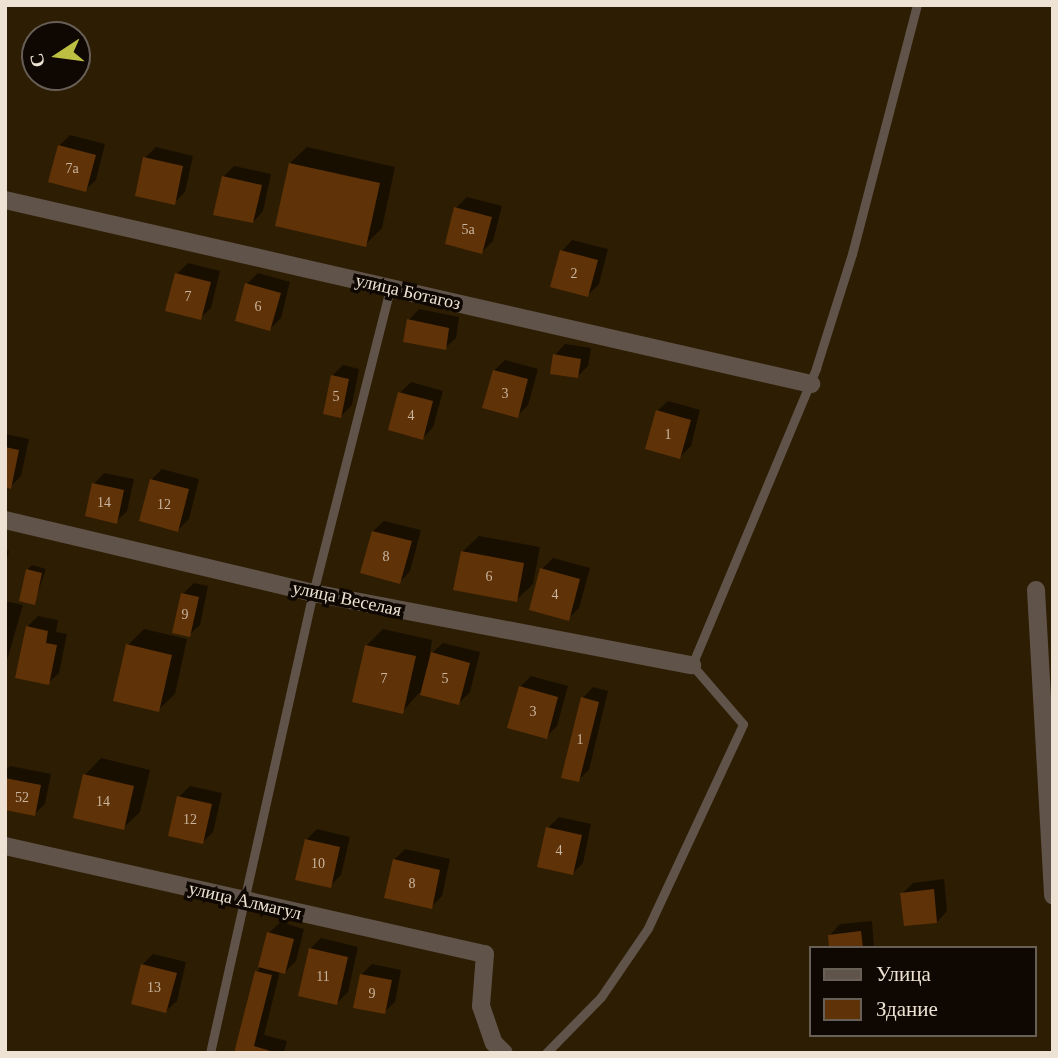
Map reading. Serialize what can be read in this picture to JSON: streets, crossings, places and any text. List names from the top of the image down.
{
  "streets": {
    "street": ["улица Ботагоз", "улица Веселая", "улица Алмагул"]
  },
  "house_numbers": [
    "7а",
    "5а",
    "2",
    "7",
    "6",
    "3",
    "5",
    "4",
    "1",
    "14",
    "12",
    "8",
    "6",
    "4",
    "9",
    "7",
    "5",
    "3",
    "1",
    "52",
    "14",
    "12",
    "4",
    "10",
    "8",
    "11",
    "13",
    "9"
  ],
  "legend": ["Улица", "Здание"],
  "north": "left"
}
